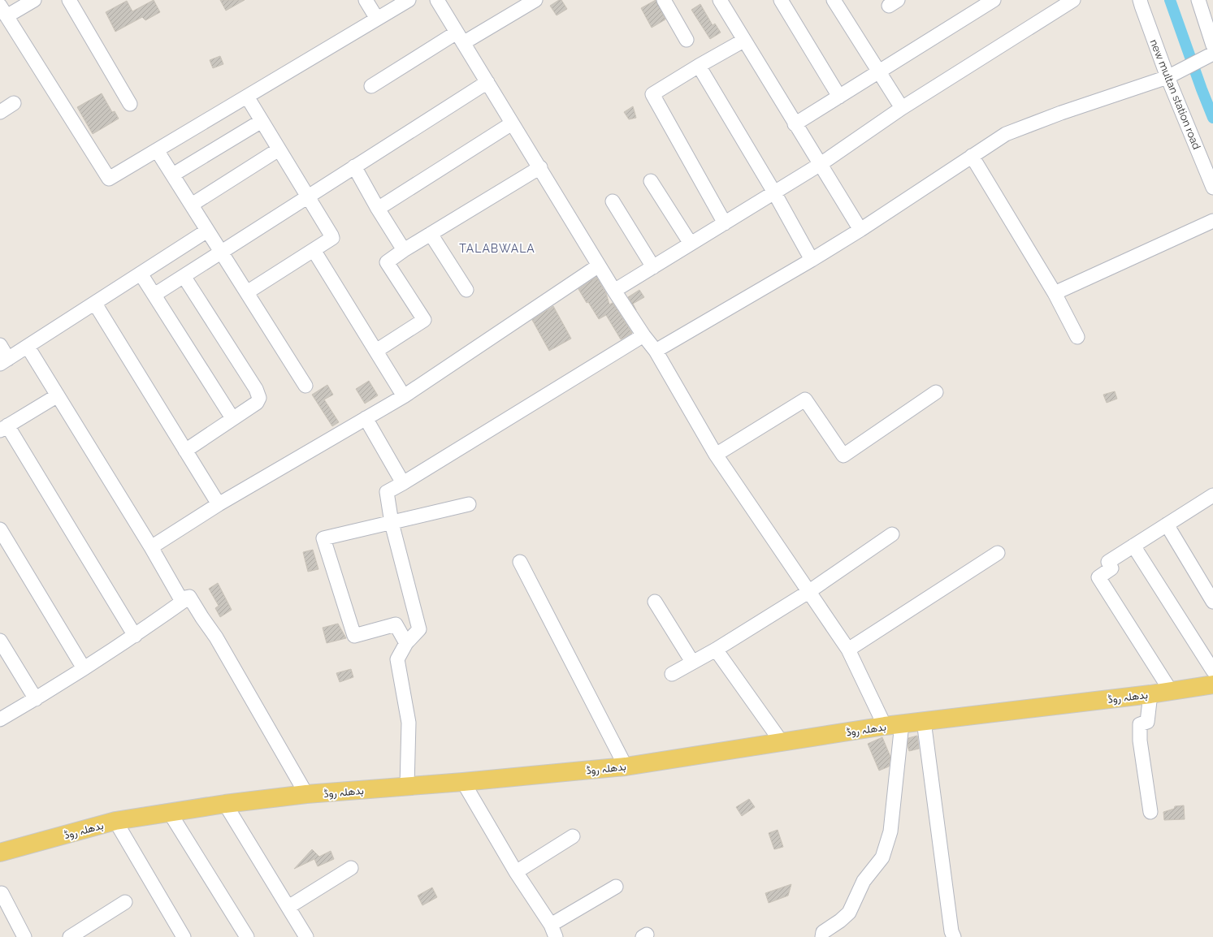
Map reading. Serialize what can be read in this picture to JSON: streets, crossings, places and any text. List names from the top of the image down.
{
  "streets": {
    "main road": ["بدھلہ روڈ"],
    "street": ["new multan station road"]
  },
  "districts": ["TALABWALA"]
}
